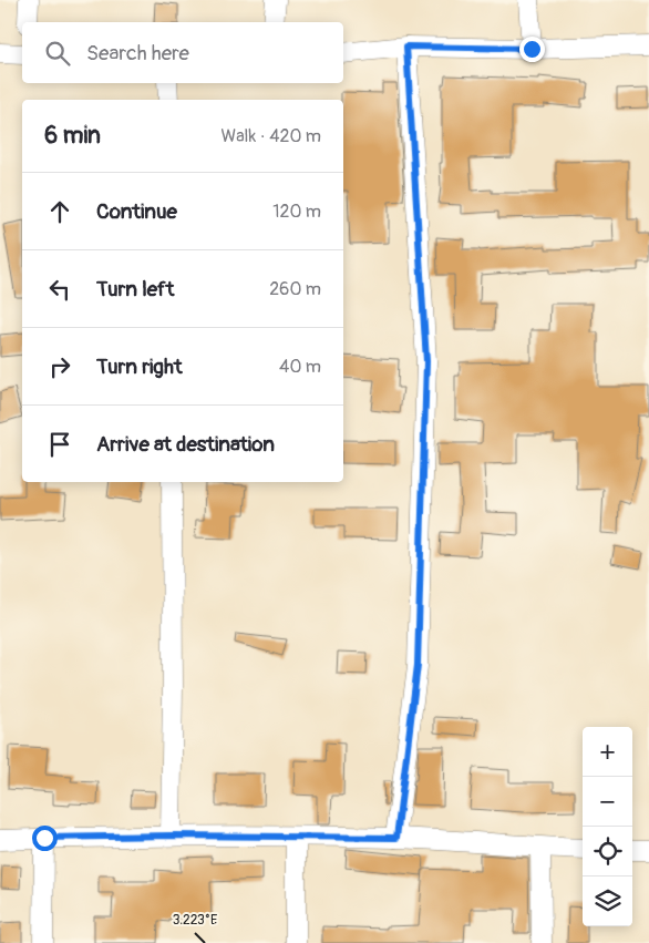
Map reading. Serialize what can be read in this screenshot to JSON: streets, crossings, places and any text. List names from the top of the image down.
{
  "page": {
    "search": "Search here",
    "heading": ["6 min", "Walk · 420 m"],
    "list": [
      ["Continue", "120 m"],
      ["Turn left", "260 m"],
      ["Turn right", "40 m"],
      "Arrive at destination"
    ],
    "map_buttons": ["+", "−"]
  },
  "coordinates": ["3.223°E"]
}
